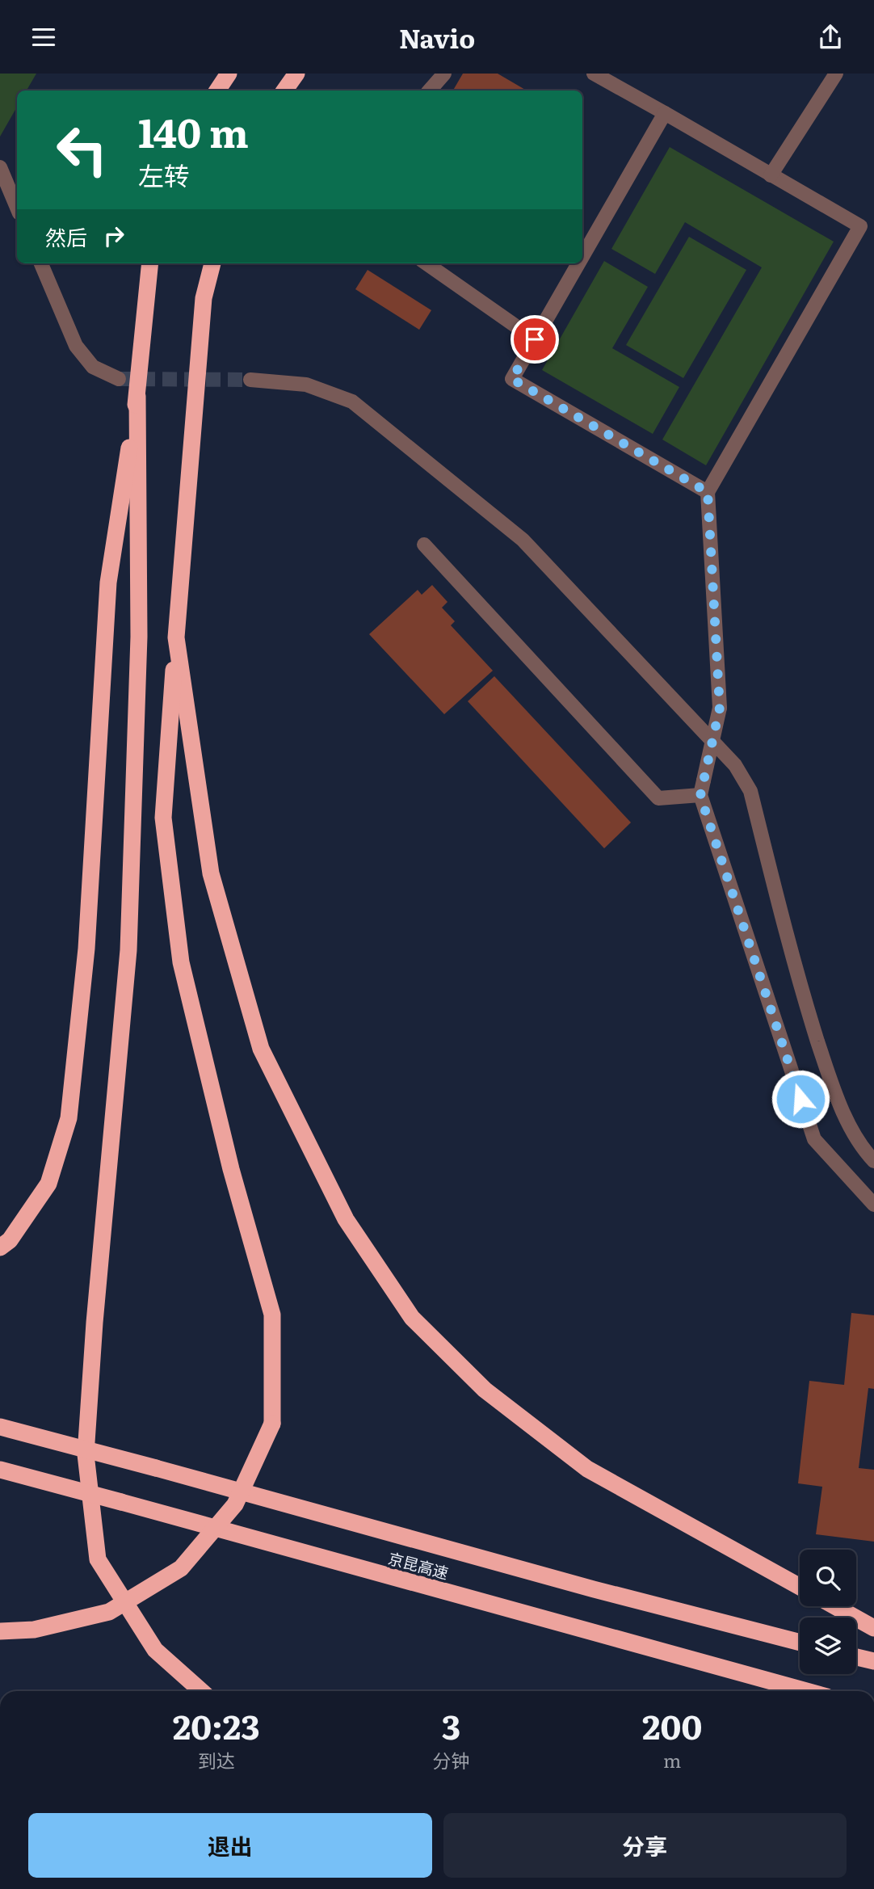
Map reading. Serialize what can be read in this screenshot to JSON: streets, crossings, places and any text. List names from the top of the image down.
{
  "streets": {
    "highway": ["京昆高速"]
  },
  "page": {
    "header": "Navio",
    "turn": ["140 m", "左转"],
    "then": "然后",
    "eta": [
      "20:23",
      "到达",
      "3",
      "分钟",
      "200",
      "m"
    ],
    "buttons": ["退出", "分享"]
  }
}
